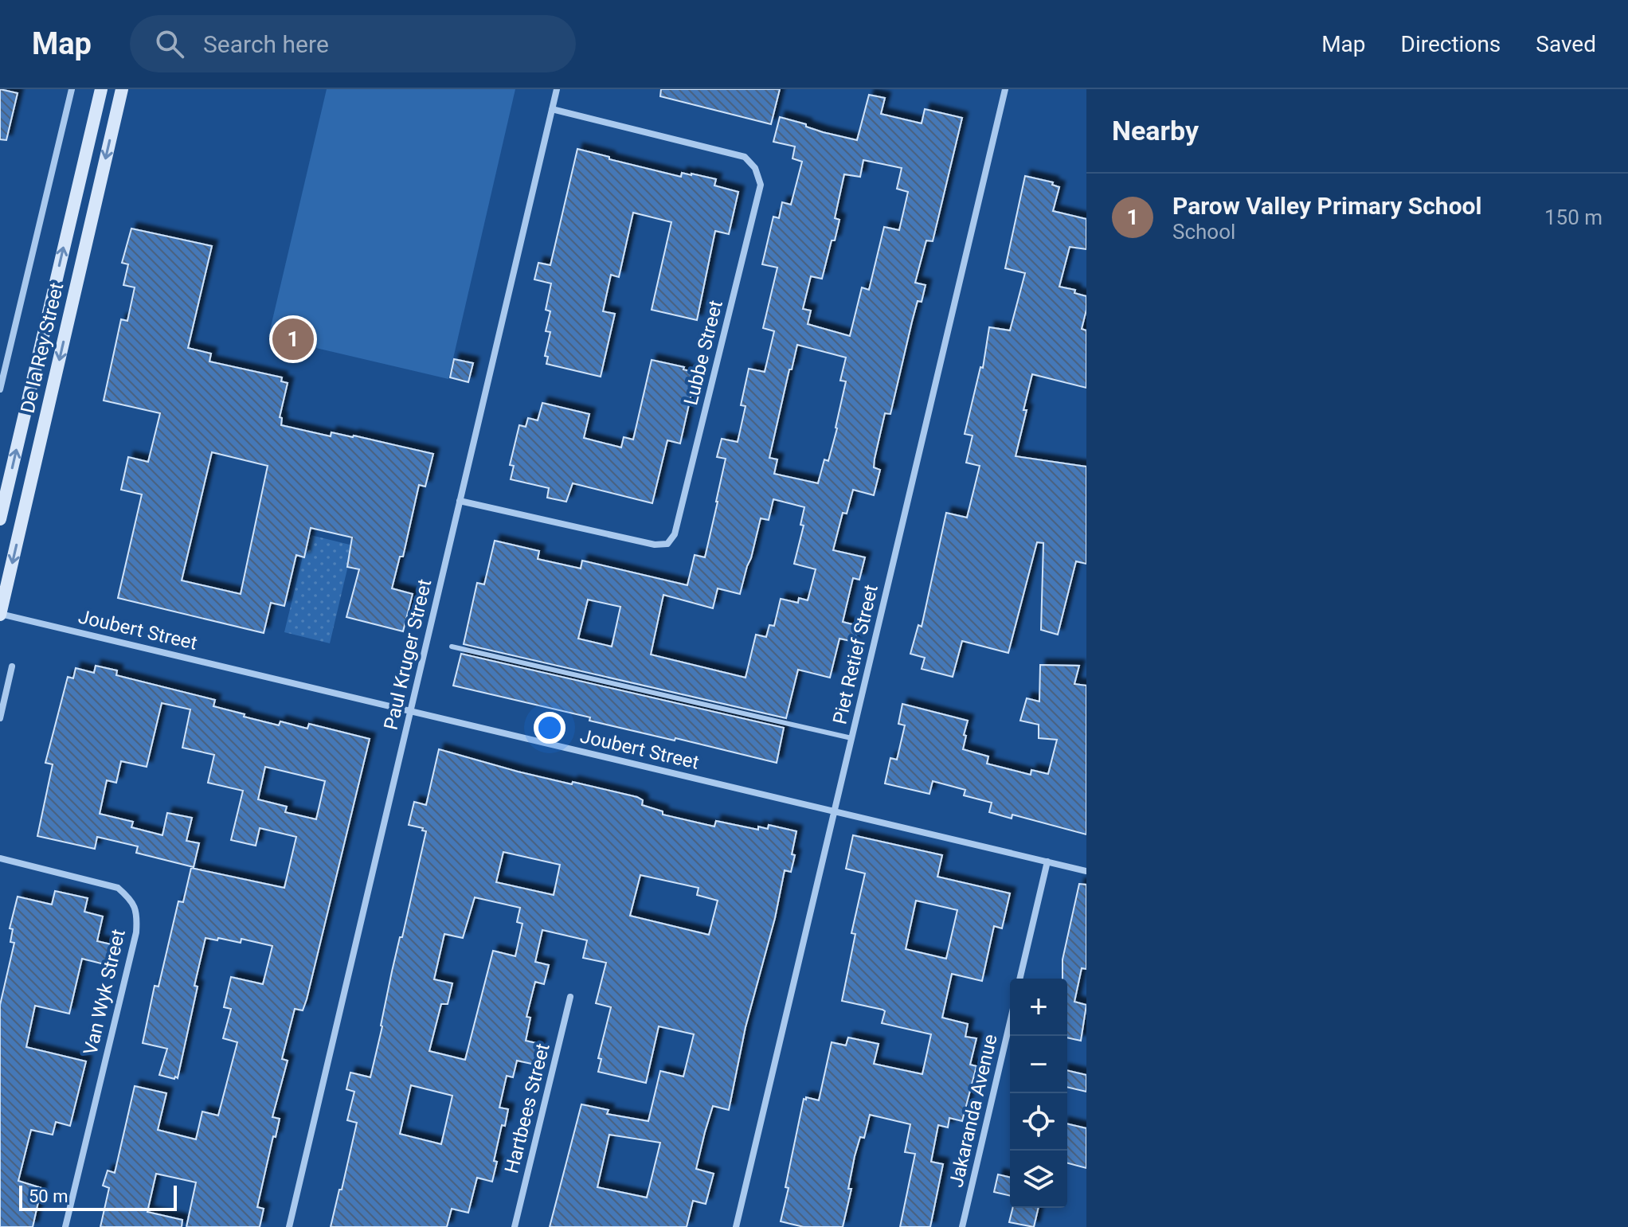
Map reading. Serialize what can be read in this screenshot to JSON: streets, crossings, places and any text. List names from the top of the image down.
{
  "streets": {
    "main road": ["De la Rey Street"],
    "street": [
      "Lubbe Street",
      "Joubert Street",
      "Paul Kruger Street",
      "Piet Retief Street",
      "Van Wyk Street",
      "Hartbees Street",
      "Jakaranda Avenue"
    ]
  },
  "crossings": [
    ["De la Rey Street", "Joubert Street"],
    ["Lubbe Street", "Paul Kruger Street"],
    ["Joubert Street", "Paul Kruger Street"],
    ["Joubert Street", "Piet Retief Street"]
  ],
  "scale_bar": "50 m",
  "page": {
    "header": "Map",
    "search": "Search here",
    "nav": ["Map", "Directions", "Saved"],
    "heading": "Nearby",
    "list": [
      {
        "mark": "1",
        "name": "Parow Valley Primary School",
        "note": "School",
        "value": "150 m"
      }
    ],
    "pins": "1",
    "map_buttons": ["+", "−"],
    "scale": "50 m"
  }
}
